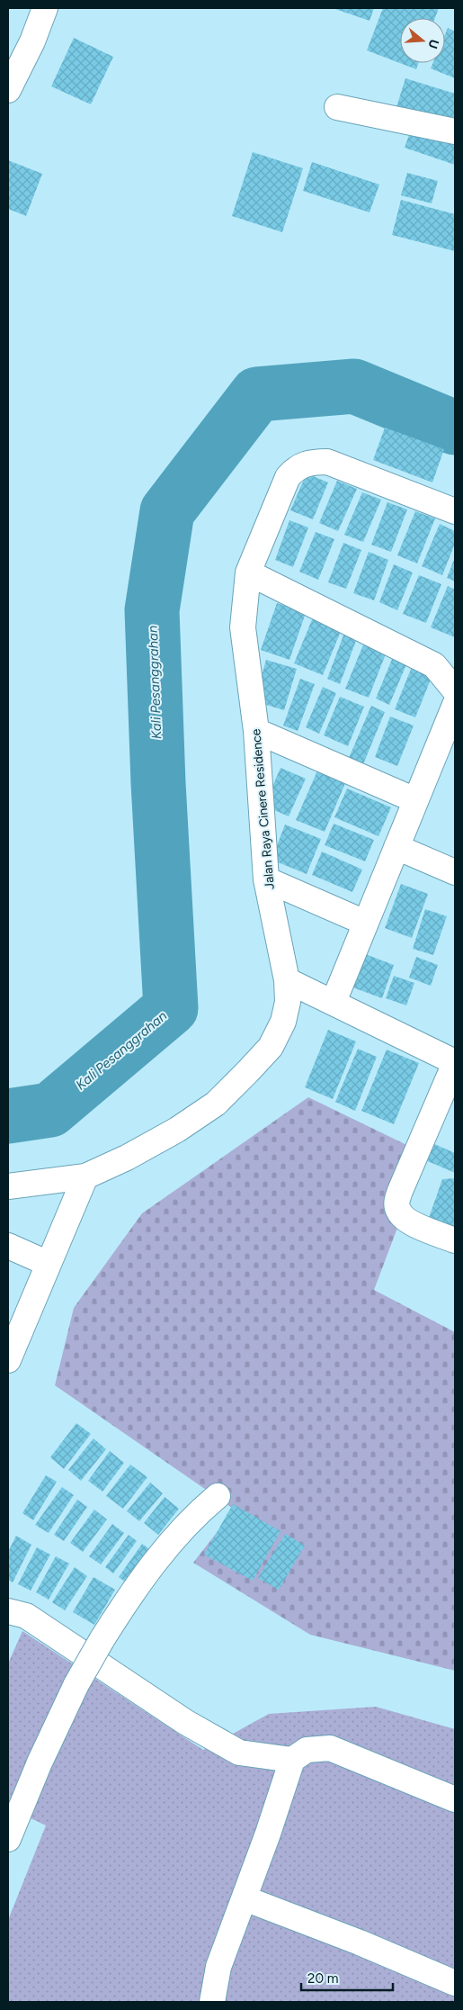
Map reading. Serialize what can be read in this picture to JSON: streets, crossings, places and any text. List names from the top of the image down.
{
  "streets": {
    "street": ["Jalan Raya Cinere Residence"]
  },
  "water": ["Kali Pesanggrahan"],
  "scale_bar": "20 m",
  "north": "right"
}
